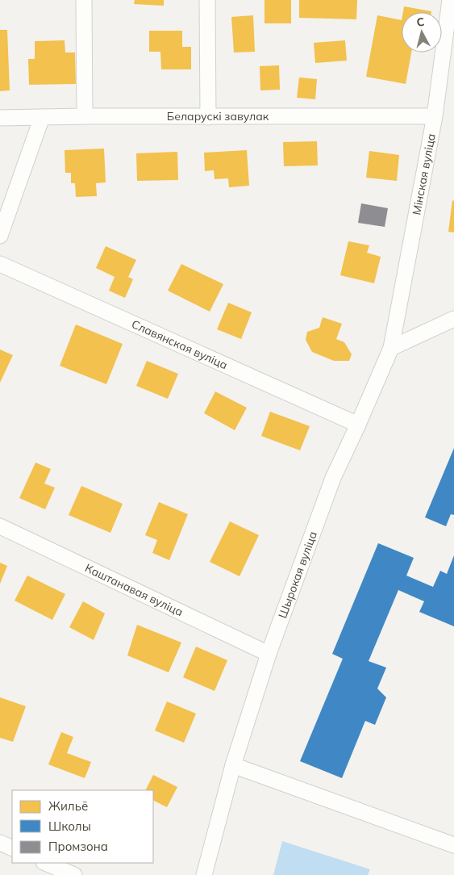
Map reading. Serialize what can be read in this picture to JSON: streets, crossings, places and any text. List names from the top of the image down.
{
  "streets": {
    "street": [
      "Беларускі завулак",
      "Мінская вуліца",
      "Славянская вуліца",
      "Шырокая вуліца",
      "Каштанавая вуліца"
    ]
  },
  "crossings": [
    ["Беларускі завулак", "Мінская вуліца"],
    ["Мінская вуліца", "Шырокая вуліца"],
    ["Славянская вуліца", "Шырокая вуліца"],
    ["Шырокая вуліца", "Каштанавая вуліца"]
  ],
  "legend": ["Жильё", "Школы", "Промзона"],
  "north": "top"
}
